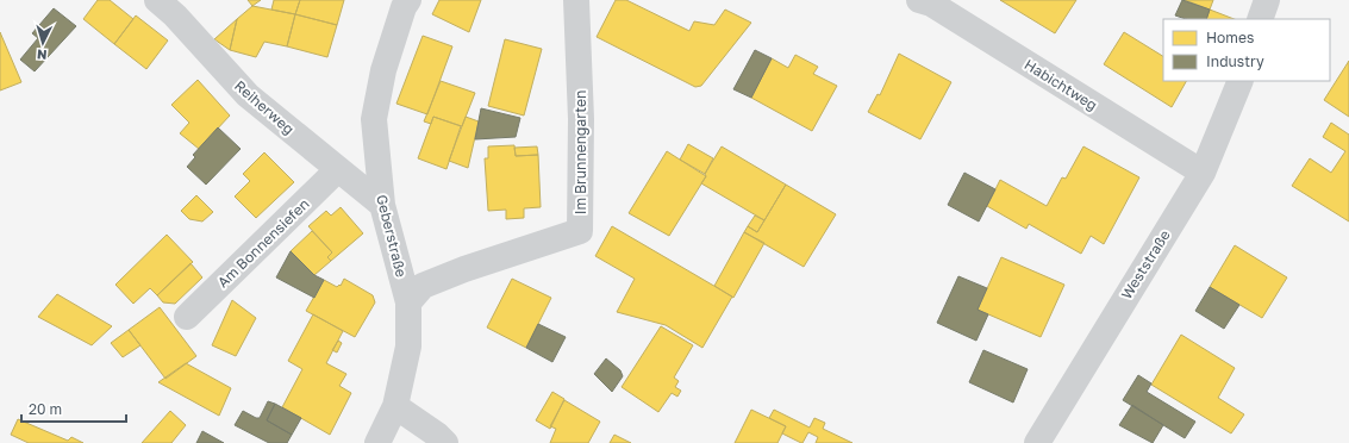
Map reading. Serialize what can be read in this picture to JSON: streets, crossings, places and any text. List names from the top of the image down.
{
  "streets": {
    "street": [
      "Habichtweg",
      "Reiherweg",
      "Im Brunnengarten",
      "Geberstraße",
      "Am Bonnensiefen",
      "Weststraße"
    ]
  },
  "crossings": [
    ["Habichtweg", "Weststraße"],
    ["Reiherweg", "Geberstraße"],
    ["Reiherweg", "Am Bonnensiefen"],
    ["Im Brunnengarten", "Geberstraße"]
  ],
  "legend": ["Homes", "Industry"],
  "scale_bar": "20 m",
  "north": "bottom"
}
